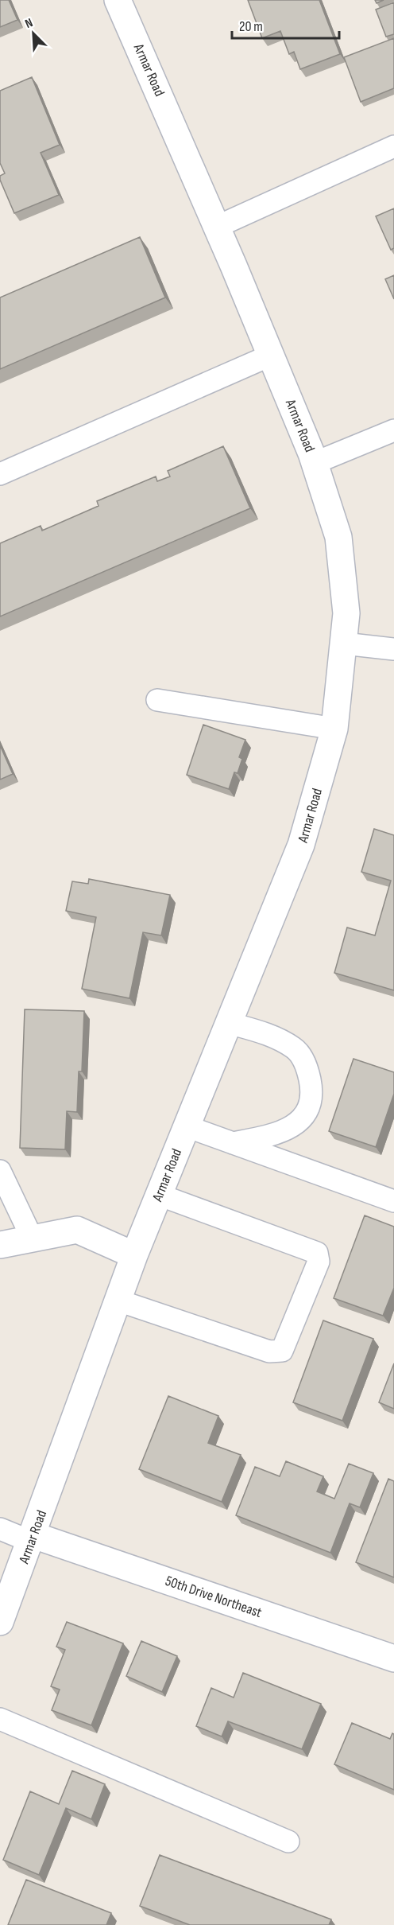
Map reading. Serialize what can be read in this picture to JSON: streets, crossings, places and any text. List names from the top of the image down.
{
  "streets": {
    "street": ["Armar Road", "50th Drive Northeast"]
  },
  "crossings": [
    ["Armar Road", "50th Drive Northeast"]
  ],
  "scale_bar": "20 m",
  "north": "top left"
}
